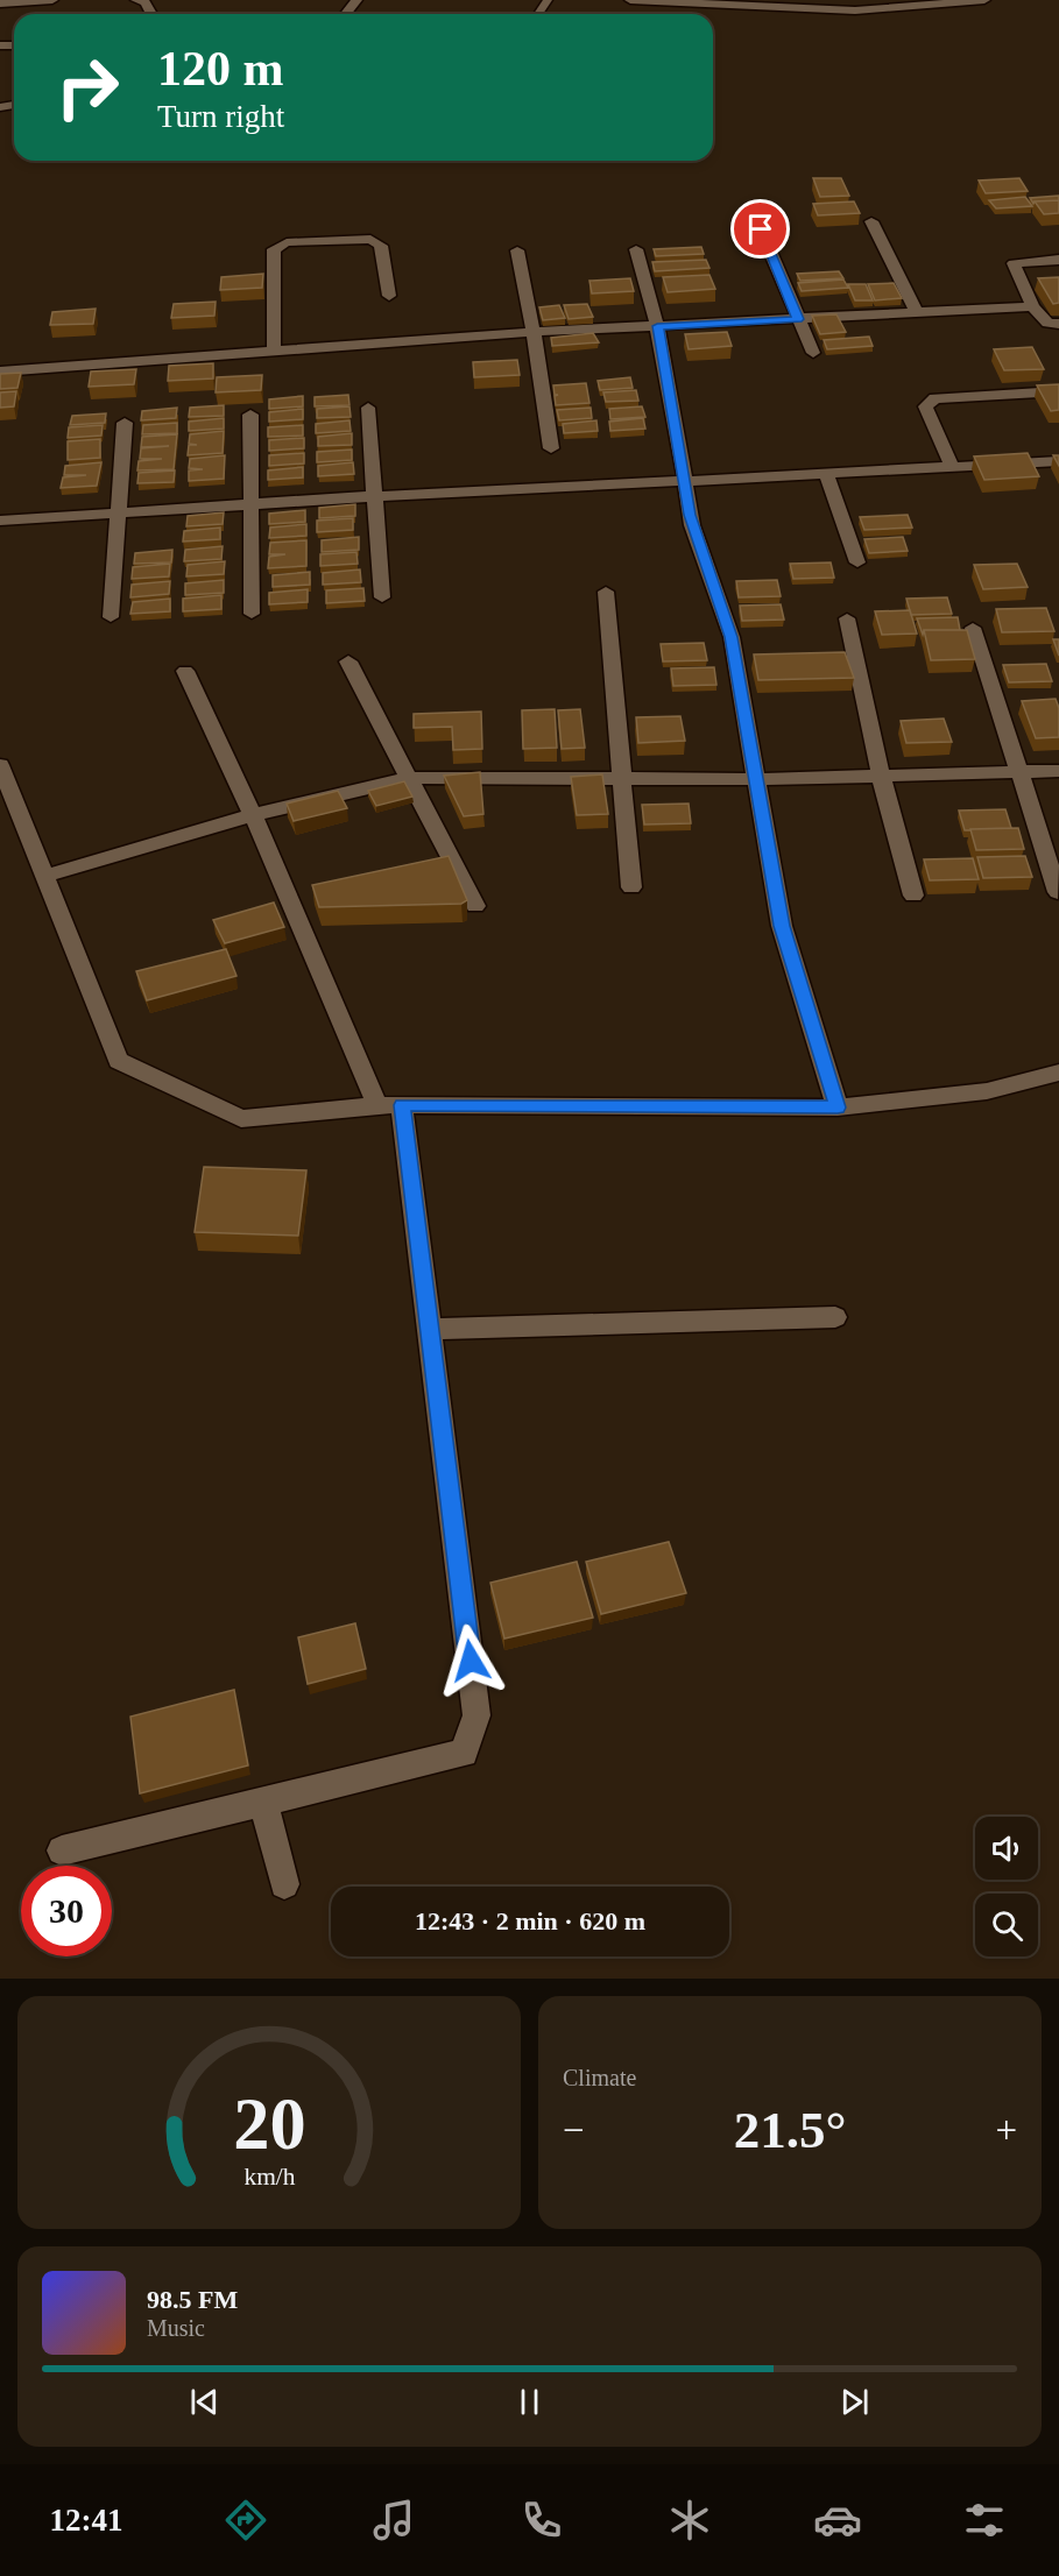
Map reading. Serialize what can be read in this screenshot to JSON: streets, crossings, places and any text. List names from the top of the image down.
{
  "page": {
    "turn": ["120 m", "Turn right"],
    "limit": "30",
    "trip": "12:43 · 2 min · 620 m",
    "tile": "Climate",
    "heat": ["−", "21.5°", "+"],
    "song": ["98.5 FM", "Music"],
    "tabs": "12:41",
    "gauge": ["20", "km/h"]
  }
}
